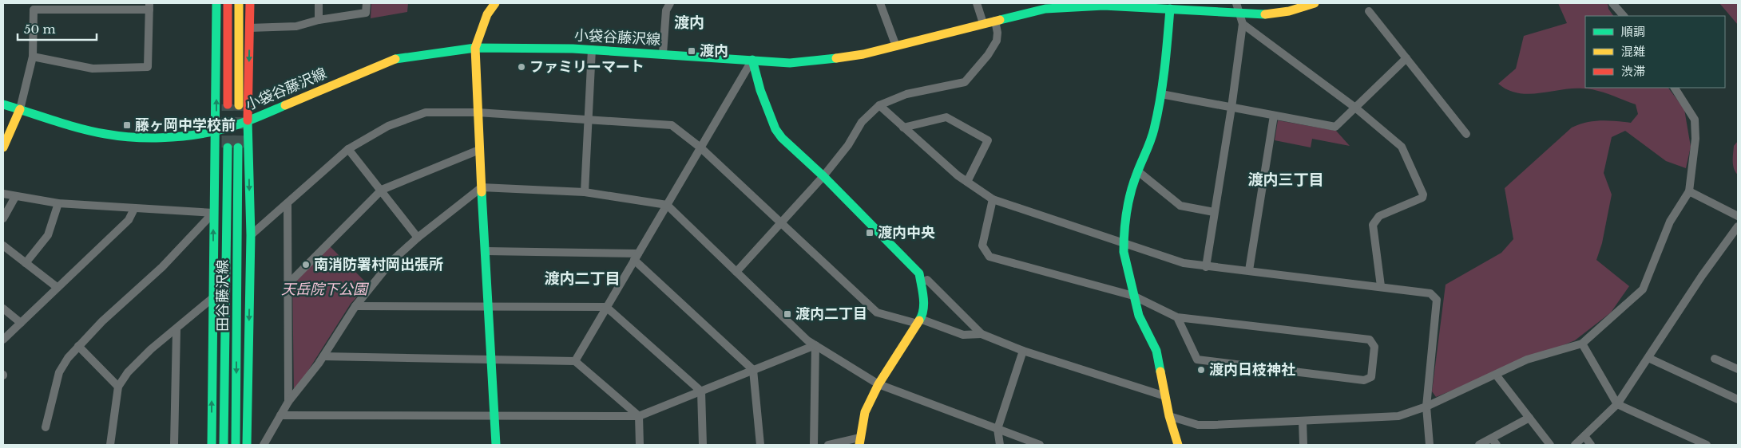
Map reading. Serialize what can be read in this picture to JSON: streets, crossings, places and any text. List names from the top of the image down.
{
  "streets": {
    "main road": ["小袋谷藤沢線", "田谷藤沢線"]
  },
  "districts": ["渡内", "渡内三丁目", "渡内二丁目"],
  "parks": ["天岳院下公園"],
  "places": {
    "transit": [
      "渡内",
      "藤ヶ岡中学校前",
      "渡内中央",
      "渡内二丁目"
    ],
    "other": ["ファミリーマート", "南消防署村岡出張所", "渡内日枝神社"]
  },
  "legend": ["順調", "混雑", "渋滞"],
  "scale_bar": "50 m"
}
